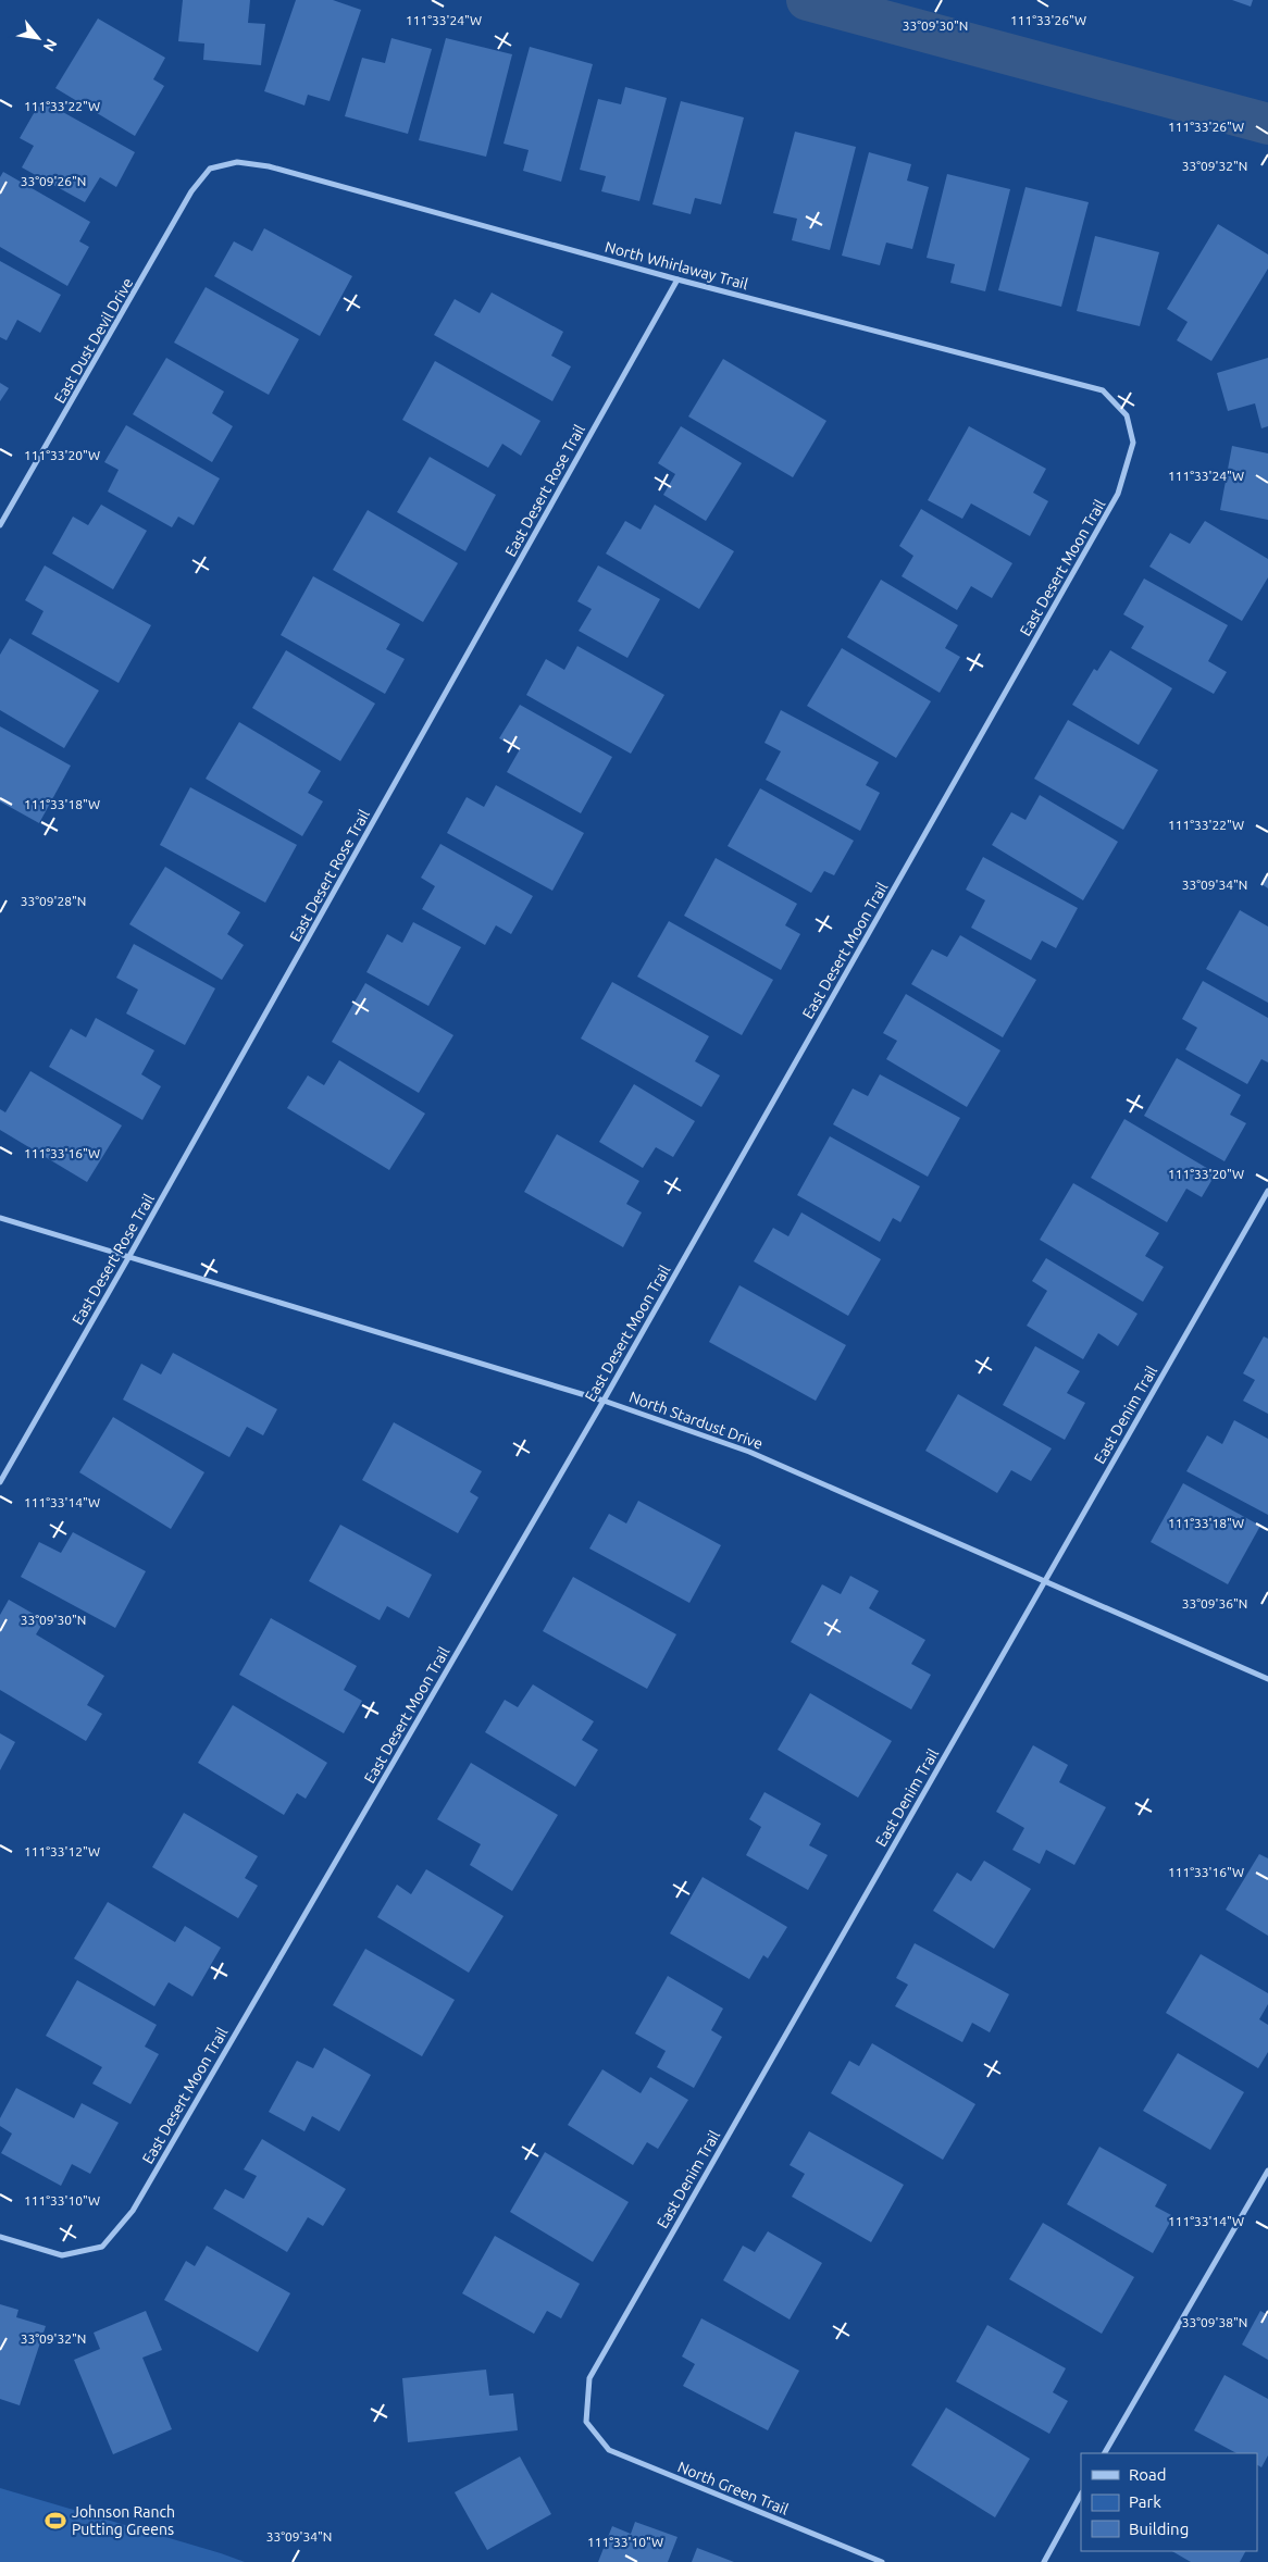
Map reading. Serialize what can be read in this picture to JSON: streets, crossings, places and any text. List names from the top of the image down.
{
  "streets": {
    "street": [
      "North Whirlaway Trail",
      "East Dust Devil Drive",
      "East Desert Rose Trail",
      "East Desert Moon Trail",
      "East Denim Trail",
      "North Stardust Drive",
      "North Green Trail"
    ]
  },
  "crossings": [
    ["North Whirlaway Trail", "East Dust Devil Drive"],
    ["North Whirlaway Trail", "East Desert Rose Trail"],
    ["North Whirlaway Trail", "East Desert Moon Trail"],
    ["East Desert Rose Trail", "North Stardust Drive"],
    ["East Desert Moon Trail", "North Stardust Drive"],
    ["East Denim Trail", "North Stardust Drive"],
    ["East Denim Trail", "North Green Trail"]
  ],
  "places": {
    "sports": ["Johnson Ranch Putting Greens"]
  },
  "legend": ["Road", "Park", "Building"],
  "north": "bottom right",
  "coordinates": [
    "111°33'24\"W",
    "111°33'26\"W",
    "33°09'30\"N",
    "111°33'22\"W",
    "33°09'32\"N",
    "33°09'26\"N",
    "111°33'20\"W",
    "111°33'18\"W",
    "33°09'34\"N",
    "33°09'28\"N",
    "111°33'16\"W",
    "111°33'14\"W",
    "33°09'36\"N",
    "111°33'12\"W",
    "111°33'10\"W",
    "33°09'38\"N"
  ]
}
